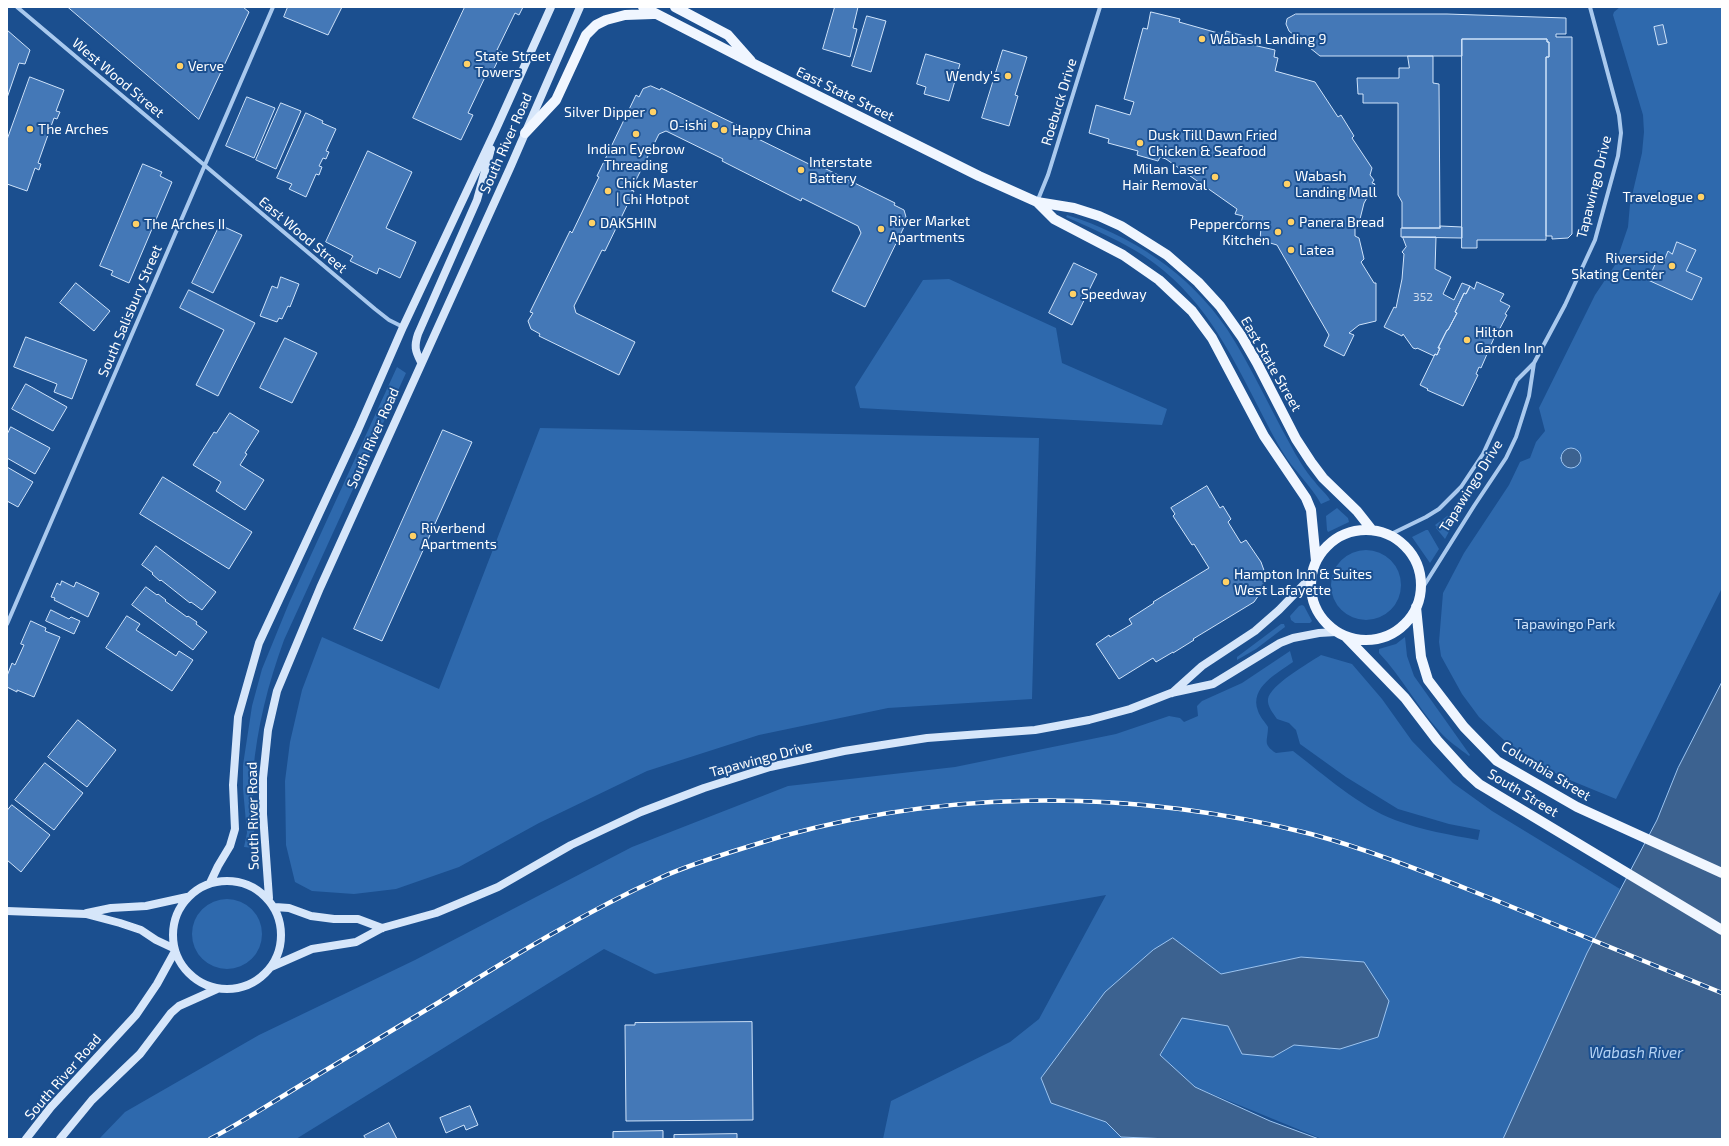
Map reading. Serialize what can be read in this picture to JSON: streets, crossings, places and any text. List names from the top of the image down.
{
  "streets": {
    "main road": [
      "East State Street",
      "South River Road",
      "Tapawingo Drive",
      "Columbia Street",
      "South Street"
    ],
    "street": [
      "West Wood Street",
      "Roebuck Drive",
      "East Wood Street",
      "South Salisbury Street"
    ]
  },
  "crossings": [
    ["West Wood Street", "East Wood Street"],
    ["West Wood Street", "South Salisbury Street"],
    ["East State Street", "Roebuck Drive"],
    ["East State Street", "Tapawingo Drive"],
    ["East State Street", "Columbia Street"],
    ["East State Street", "South Street"],
    ["South River Road", "Tapawingo Drive"],
    ["South River Road", "East Wood Street"],
    ["Tapawingo Drive", "Columbia Street"],
    ["Tapawingo Drive", "South Street"],
    ["East Wood Street", "South Salisbury Street"],
    ["Columbia Street", "South Street"]
  ],
  "water": ["Wabash River"],
  "parks": ["Tapawingo Park"],
  "places": [
    "Wabash Landing 9",
    "State Street Towers",
    "Verve",
    "Wendy's",
    "Silver Dipper",
    "O-ishi",
    "The Arches",
    "Happy China",
    "Indian Eyebrow Threading",
    "Dusk Till Dawn Fried Chicken & Seafood",
    "Interstate Battery",
    "Milan Laser Hair Removal",
    "Wabash Landing Mall",
    "Chick Master | Chi Hotpot",
    "Travelogue",
    "Panera Bread",
    "DAKSHIN",
    "The Arches II",
    "River Market Apartments",
    "Peppercorns Kitchen",
    "Latea",
    "Riverside Skating Center",
    "Speedway",
    "Hilton Garden Inn",
    "Riverbend Apartments",
    "Hampton Inn & Suites West Lafayette"
  ],
  "house_numbers": ["352"]
}
